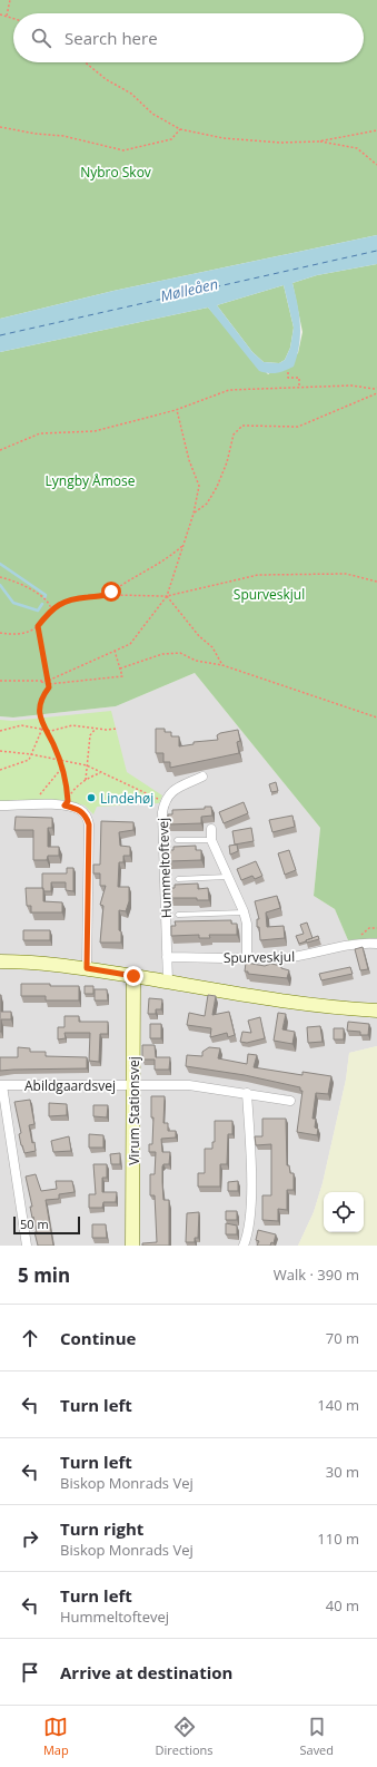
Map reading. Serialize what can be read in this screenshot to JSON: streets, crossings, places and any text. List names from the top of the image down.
{
  "streets": {
    "street": [
      "Hummeltoftevej",
      "Spurveskjul",
      "Abildgaardsvej",
      "Virum Stationsvej"
    ]
  },
  "crossings": [
    ["Hummeltoftevej", "Spurveskjul"],
    ["Abildgaardsvej", "Virum Stationsvej"]
  ],
  "water": ["Mølleåen"],
  "parks": ["Nybro Skov", "Lyngby Åmose", "Spurveskjul"],
  "places": ["Lindehøj"],
  "scale_bar": "50 m",
  "page": {
    "search": "Search here",
    "scale": "50 m",
    "heading": ["5 min", "Walk · 390 m"],
    "list": [
      ["Continue", "70 m"],
      ["Turn left", "140 m"],
      ["Turn left", "Biskop Monrads Vej", "30 m"],
      ["Turn right", "Biskop Monrads Vej", "110 m"],
      ["Turn left", "Hummeltoftevej", "40 m"],
      "Arrive at destination"
    ],
    "nav": ["Map", "Directions", "Saved"]
  }
}
